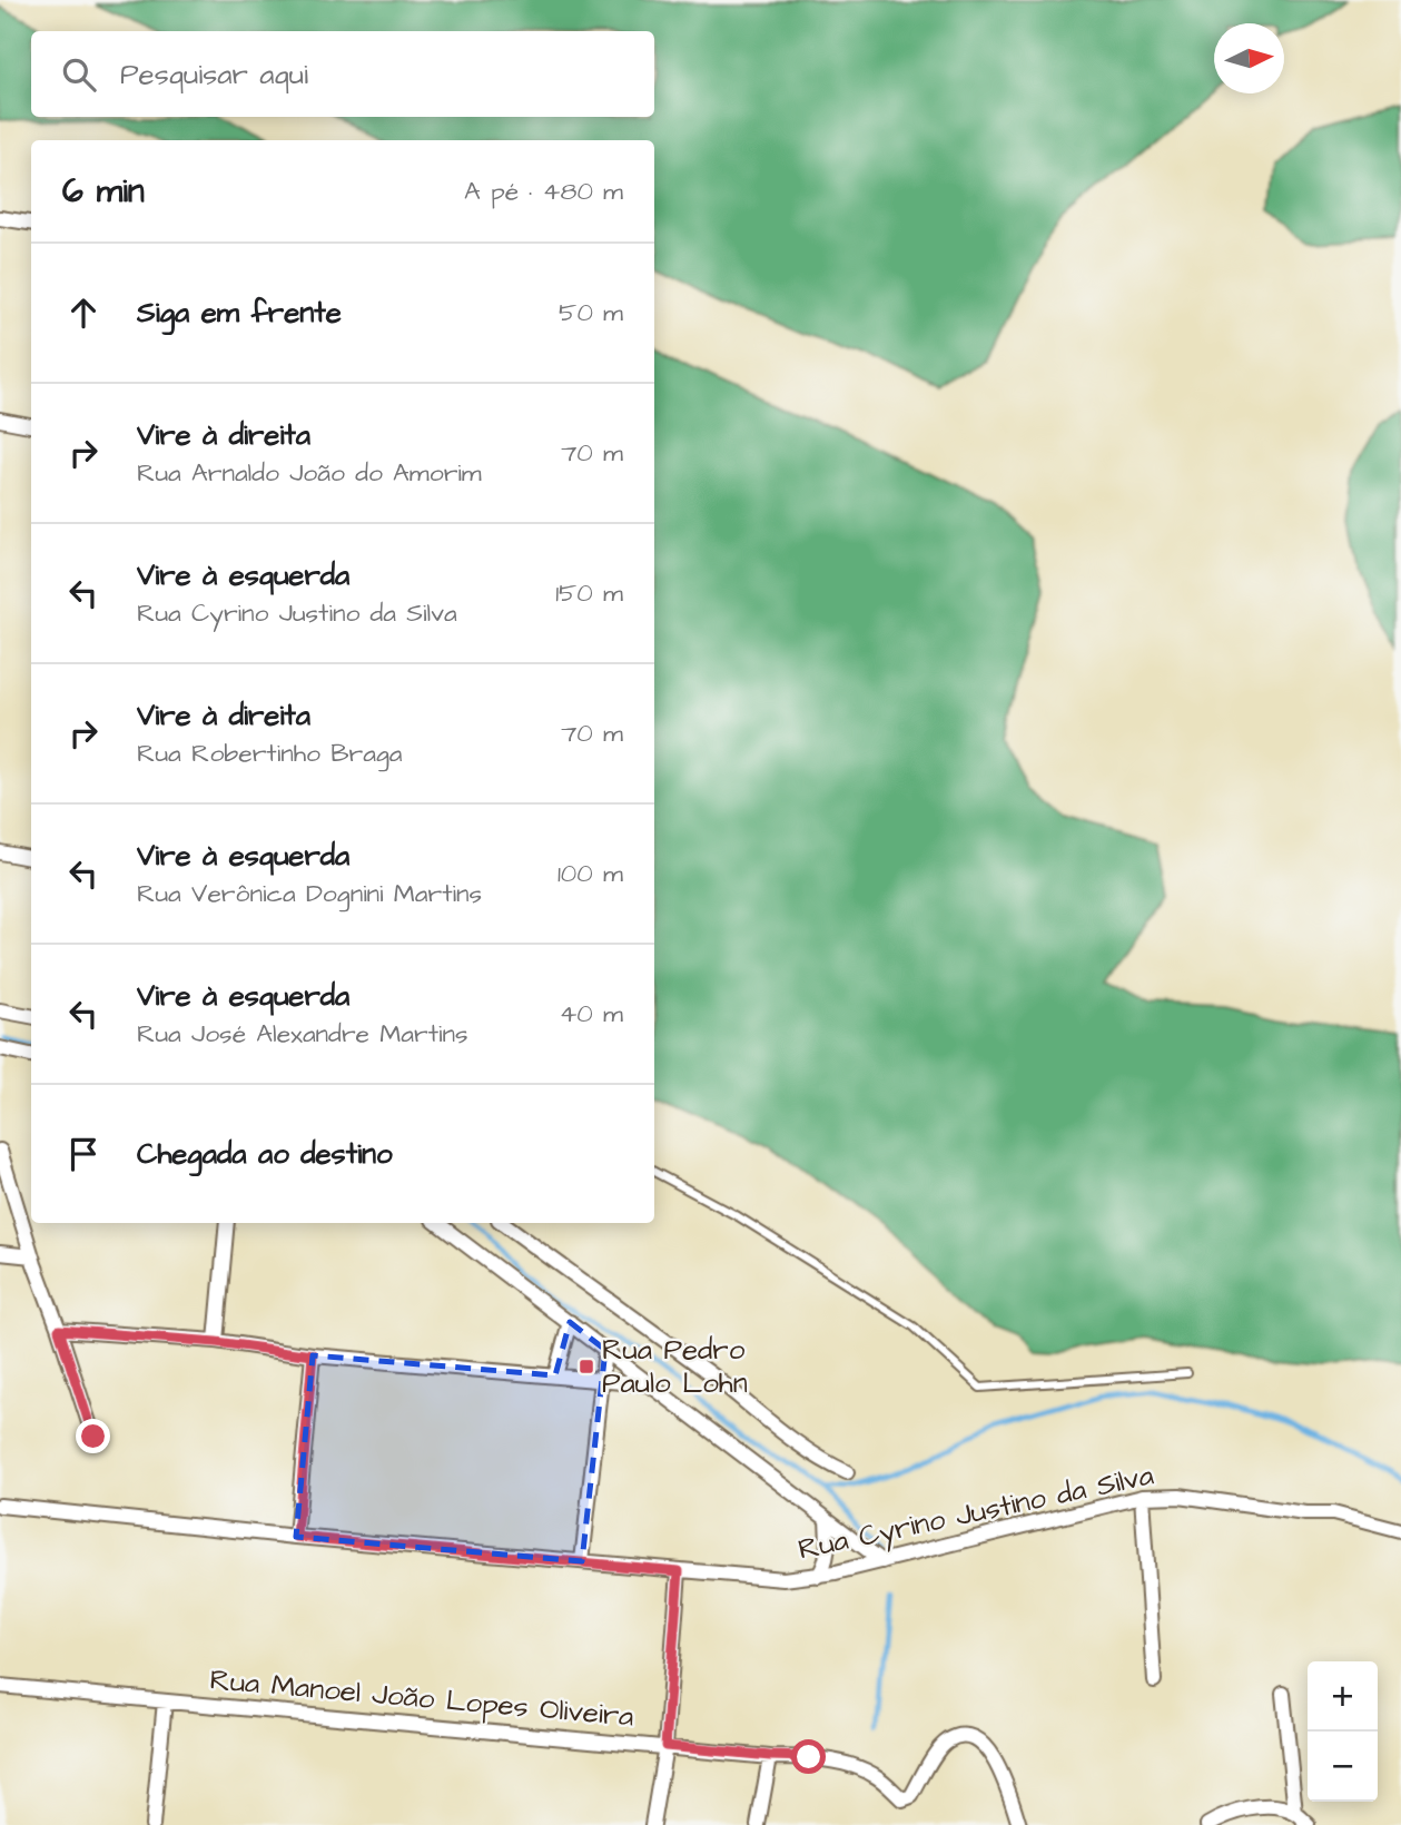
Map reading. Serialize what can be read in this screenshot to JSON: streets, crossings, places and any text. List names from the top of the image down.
{
  "streets": {
    "street": ["Rua Cyrino Justino da Silva", "Rua Manoel João Lopes Oliveira"]
  },
  "places": {
    "transit": ["Rua Pedro Paulo Lohn"]
  },
  "north": "right",
  "page": {
    "search": "Pesquisar aqui",
    "heading": ["6 min", "A pé · 480 m"],
    "list": [
      ["Siga em frente", "50 m"],
      ["Vire à direita", "Rua Arnaldo João do Amorim", "70 m"],
      ["Vire à esquerda", "Rua Cyrino Justino da Silva", "150 m"],
      ["Vire à direita", "Rua Robertinho Braga", "70 m"],
      ["Vire à esquerda", "Rua Verônica Dognini Martins", "100 m"],
      ["Vire à esquerda", "Rua José Alexandre Martins", "40 m"],
      "Chegada ao destino"
    ],
    "map_buttons": ["+", "−"]
  }
}
